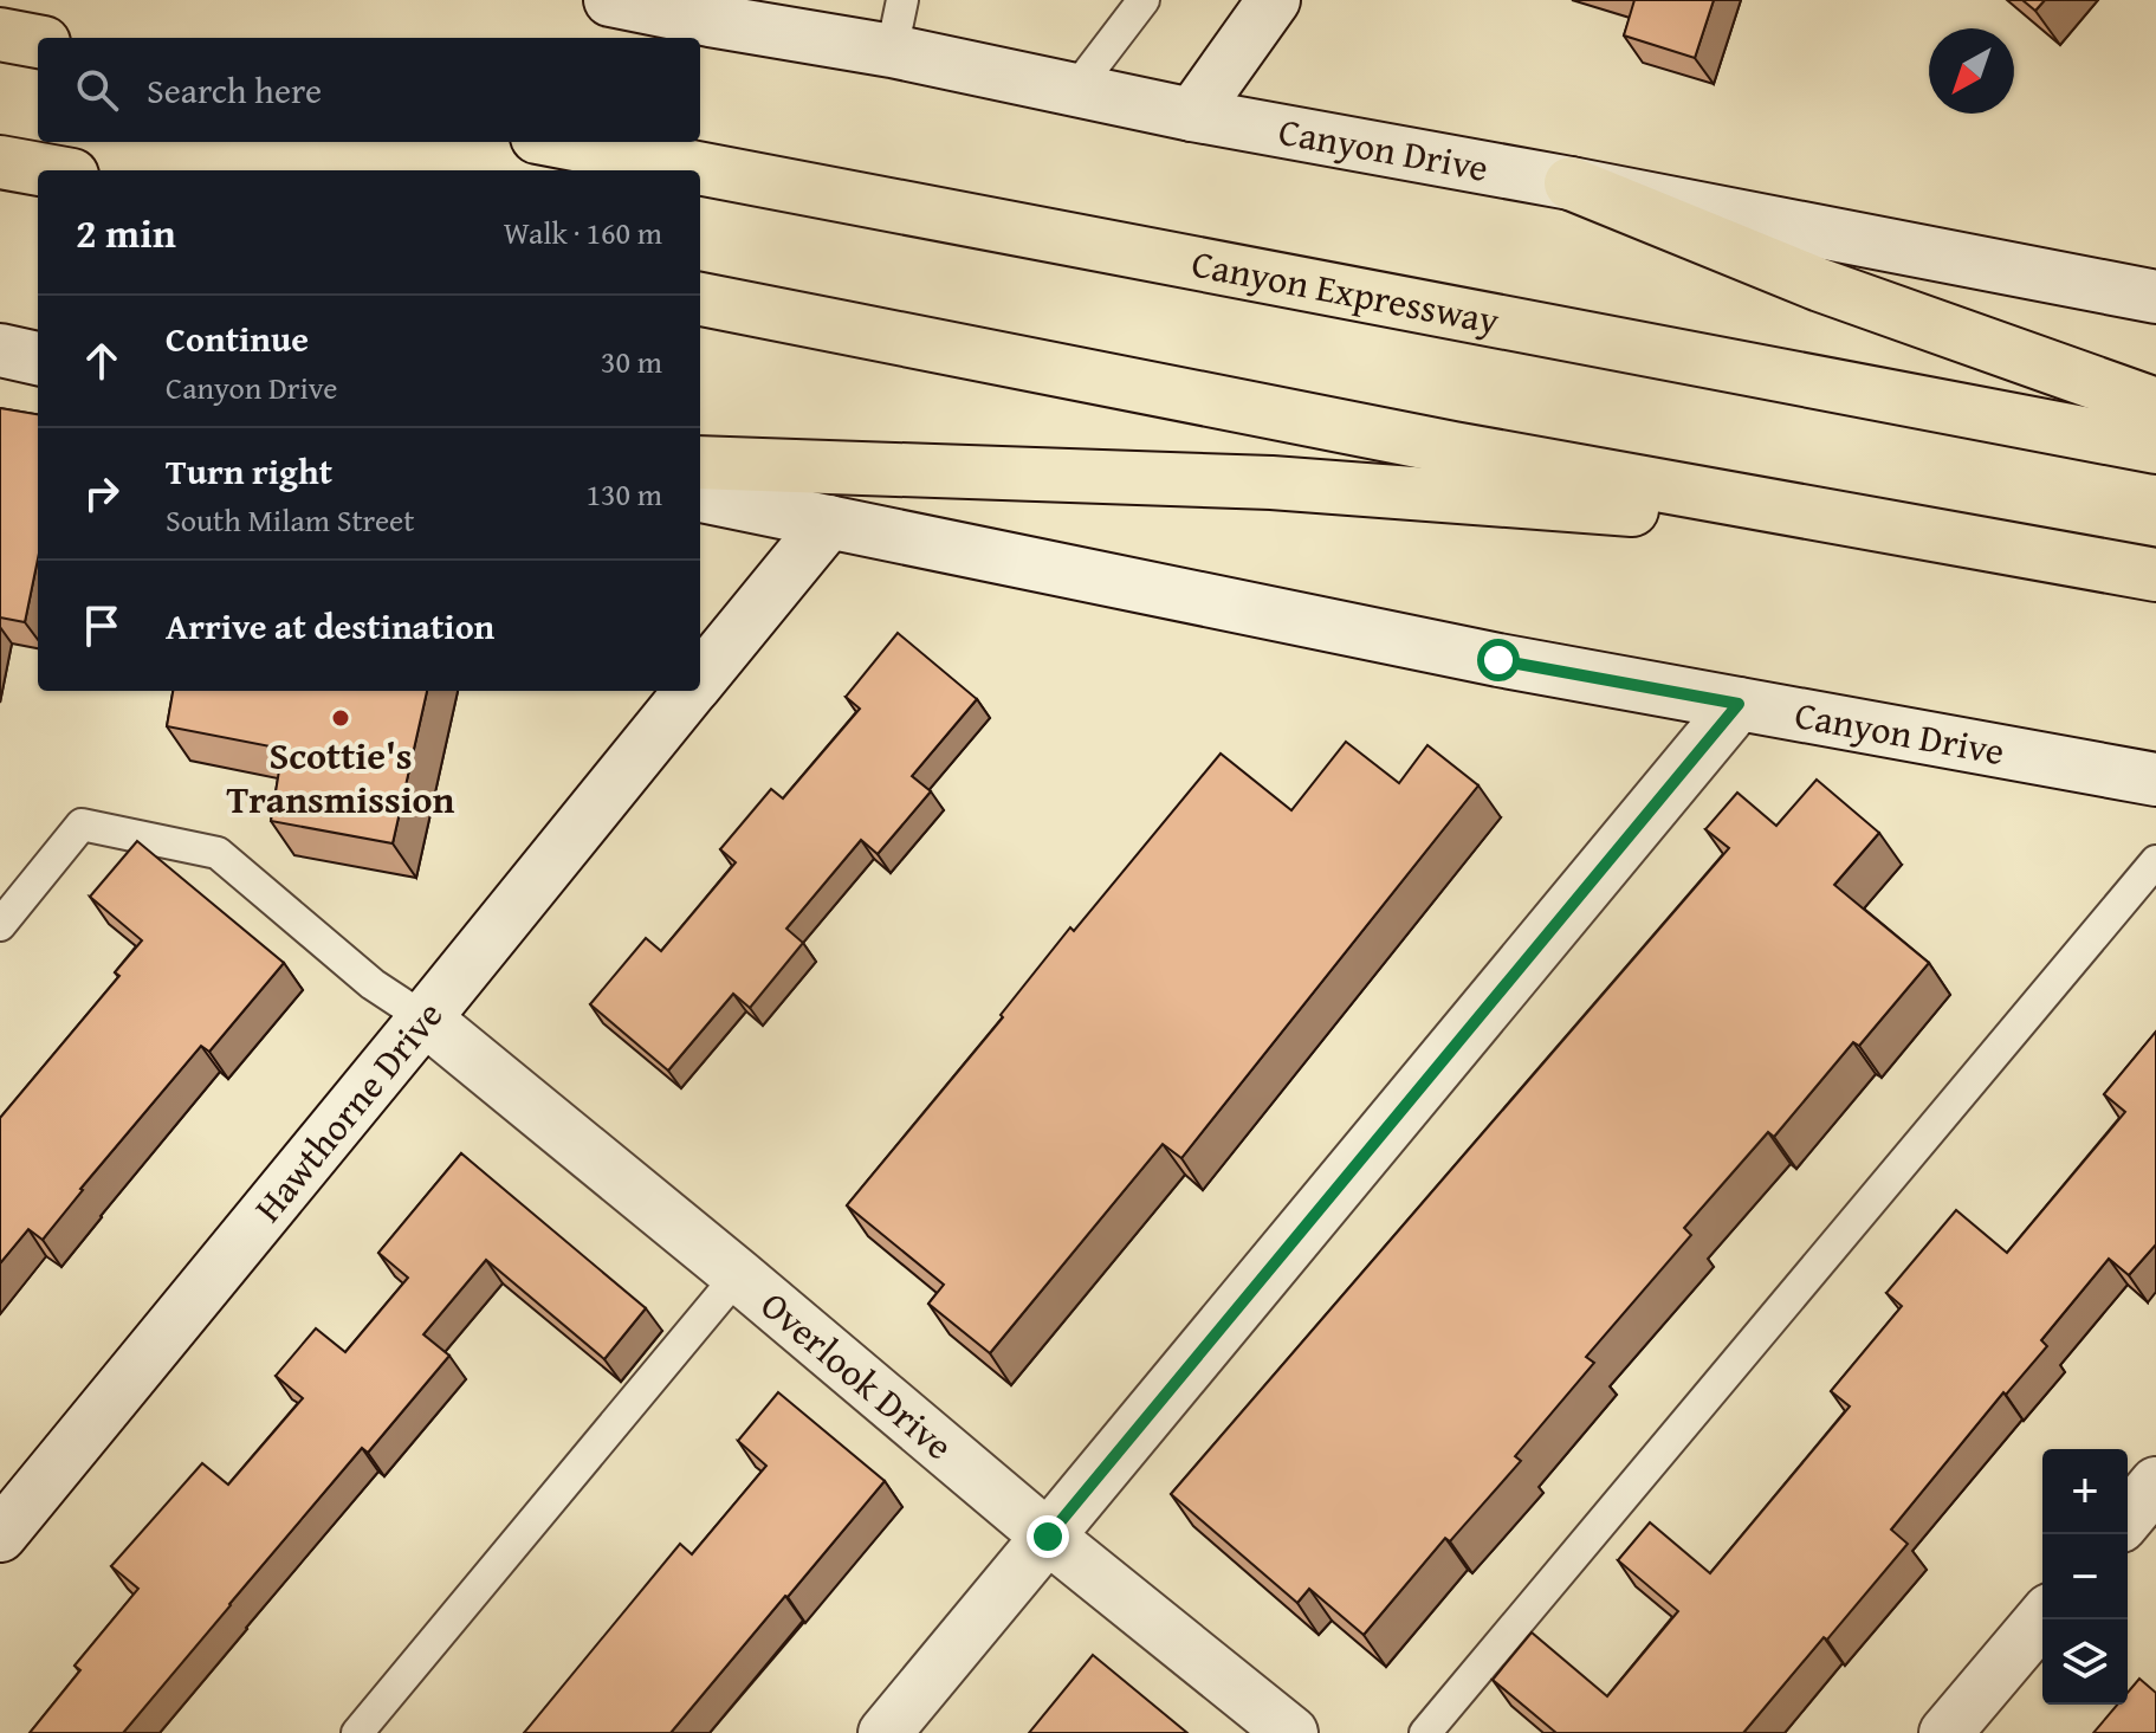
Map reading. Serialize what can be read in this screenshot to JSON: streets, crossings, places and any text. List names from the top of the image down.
{
  "streets": {
    "highway": ["Canyon Expressway"],
    "street": ["Canyon Drive", "Hawthorne Drive", "Overlook Drive"]
  },
  "crossings": [
    ["Canyon Drive", "Hawthorne Drive"],
    ["Hawthorne Drive", "Overlook Drive"]
  ],
  "places": ["Scottie's Transmission"],
  "north": "bottom left",
  "page": {
    "search": "Search here",
    "heading": ["2 min", "Walk · 160 m"],
    "list": [
      ["Continue", "Canyon Drive", "30 m"],
      ["Turn right", "South Milam Street", "130 m"],
      "Arrive at destination"
    ],
    "map_buttons": ["+", "−"]
  }
}
